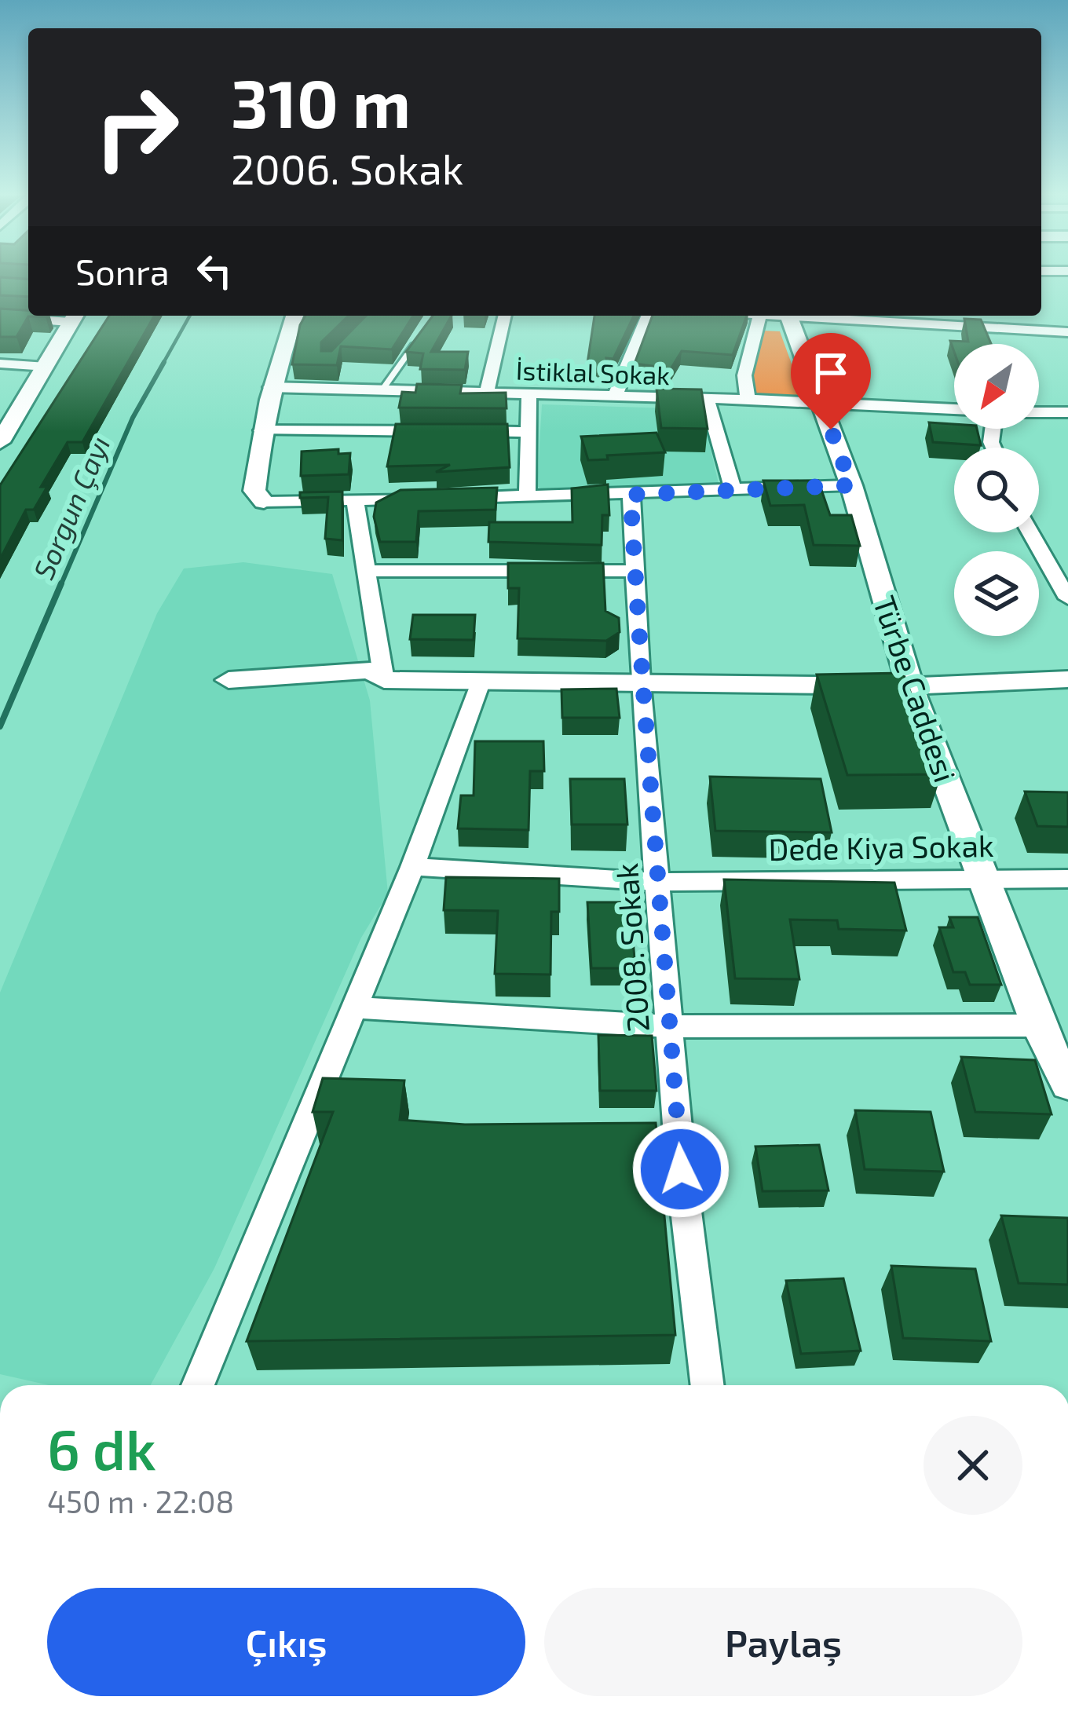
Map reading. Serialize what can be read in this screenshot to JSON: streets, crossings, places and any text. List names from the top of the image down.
{
  "streets": {
    "street": [
      "İstiklal Sokak",
      "Türbe Caddesi",
      "Dede Kiya Sokak",
      "2008. Sokak"
    ]
  },
  "crossings": [
    ["İstiklal Sokak", "Türbe Caddesi"],
    ["Türbe Caddesi", "Dede Kiya Sokak"],
    ["Dede Kiya Sokak", "2008. Sokak"]
  ],
  "water": ["Sorgun Çayı"],
  "north": "bottom left",
  "page": {
    "turn": ["310 m", "2006. Sokak"],
    "then": "Sonra",
    "heading": ["6 dk", "450 m · 22:08"],
    "buttons": ["Çıkış", "Paylaş"]
  }
}
